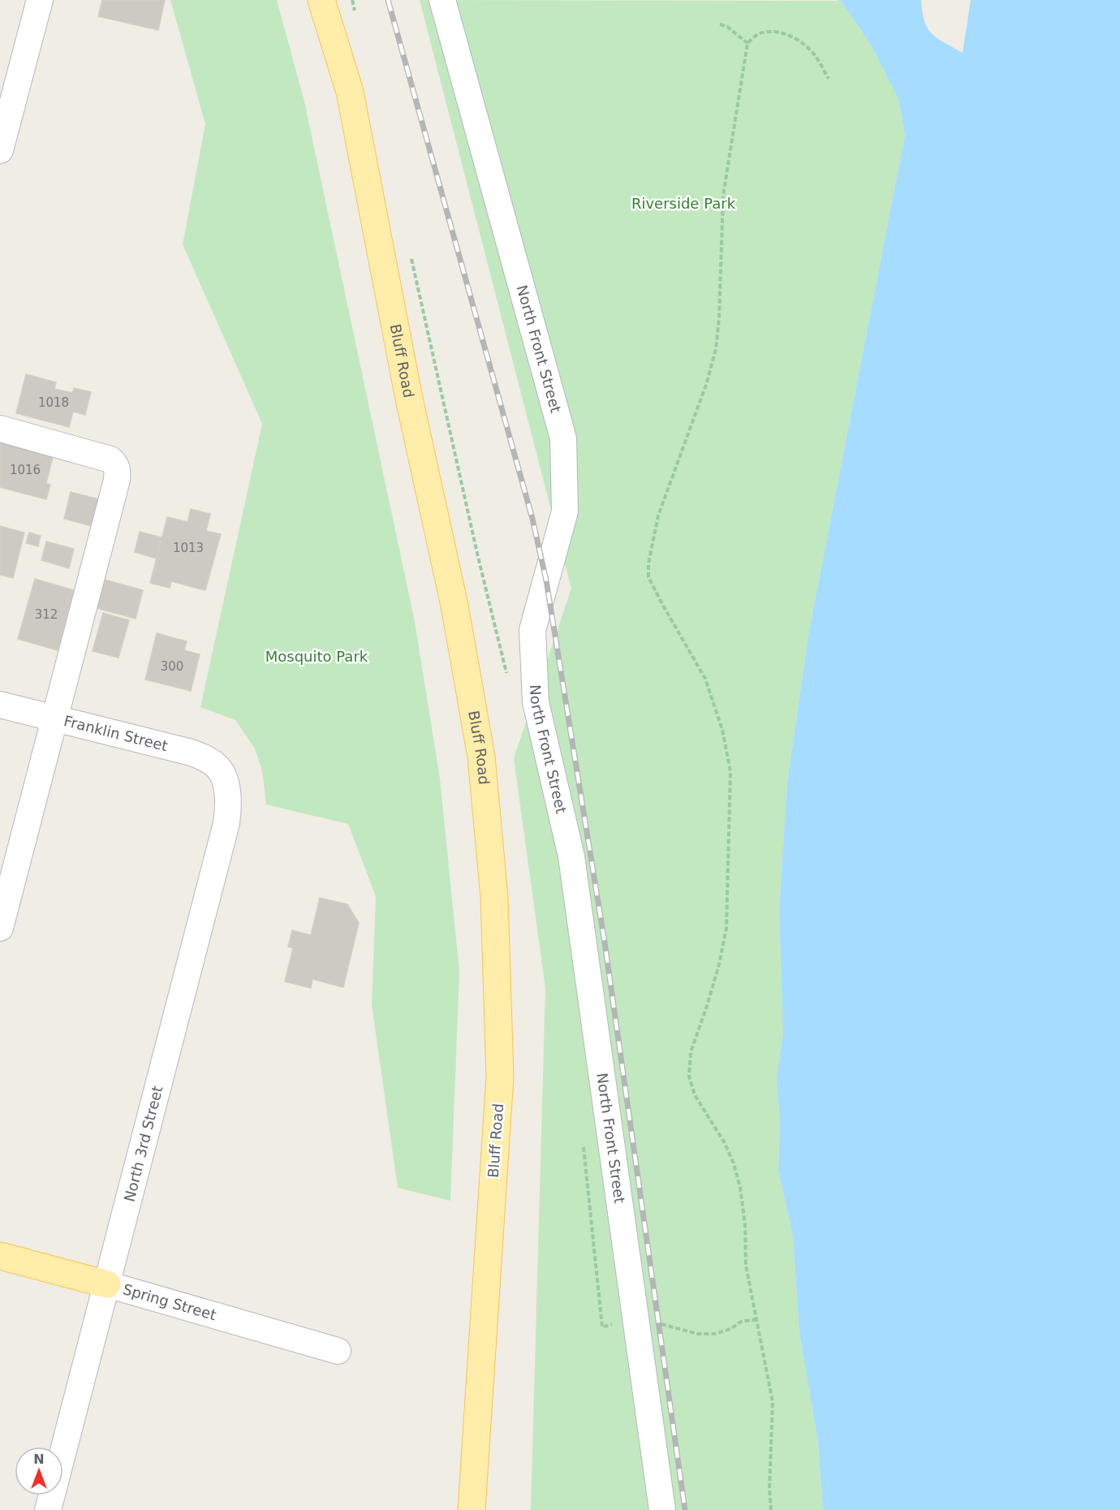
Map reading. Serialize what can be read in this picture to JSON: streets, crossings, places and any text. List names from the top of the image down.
{
  "streets": {
    "main road": ["Bluff Road", "Spring Street"],
    "street": ["North Front Street", "Franklin Street", "North 3rd Street"]
  },
  "crossings": [
    ["Franklin Street", "North 3rd Street"],
    ["North 3rd Street", "Spring Street"]
  ],
  "parks": ["Riverside Park", "Mosquito Park"],
  "house_numbers": [
    "1018",
    "1016",
    "1013",
    "312",
    "300"
  ],
  "north": "top"
}
